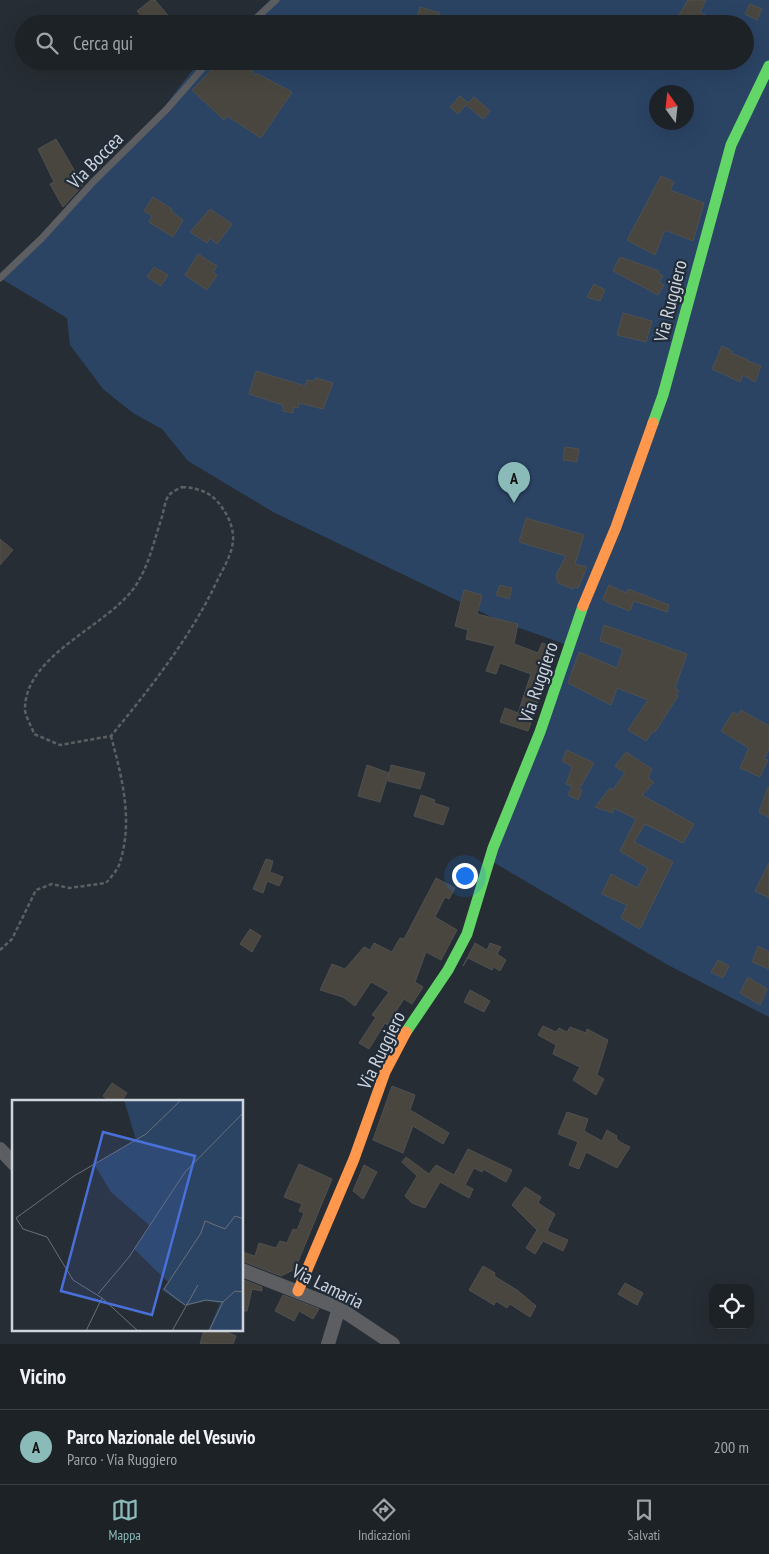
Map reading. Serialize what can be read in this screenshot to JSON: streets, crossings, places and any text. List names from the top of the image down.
{
  "streets": {
    "street": ["Via Ruggiero", "Via Lamaria"],
    "lane": ["Via Boccea"]
  },
  "crossings": [
    ["Via Ruggiero", "Via Lamaria"]
  ],
  "north": "top",
  "page": {
    "search": "Cerca qui",
    "pins": "A",
    "heading": "Vicino",
    "list": [
      {
        "mark": "A",
        "name": "Parco Nazionale del Vesuvio",
        "note": "Parco · Via Ruggiero",
        "value": "200 m"
      }
    ],
    "nav": ["Mappa", "Indicazioni", "Salvati"]
  }
}
